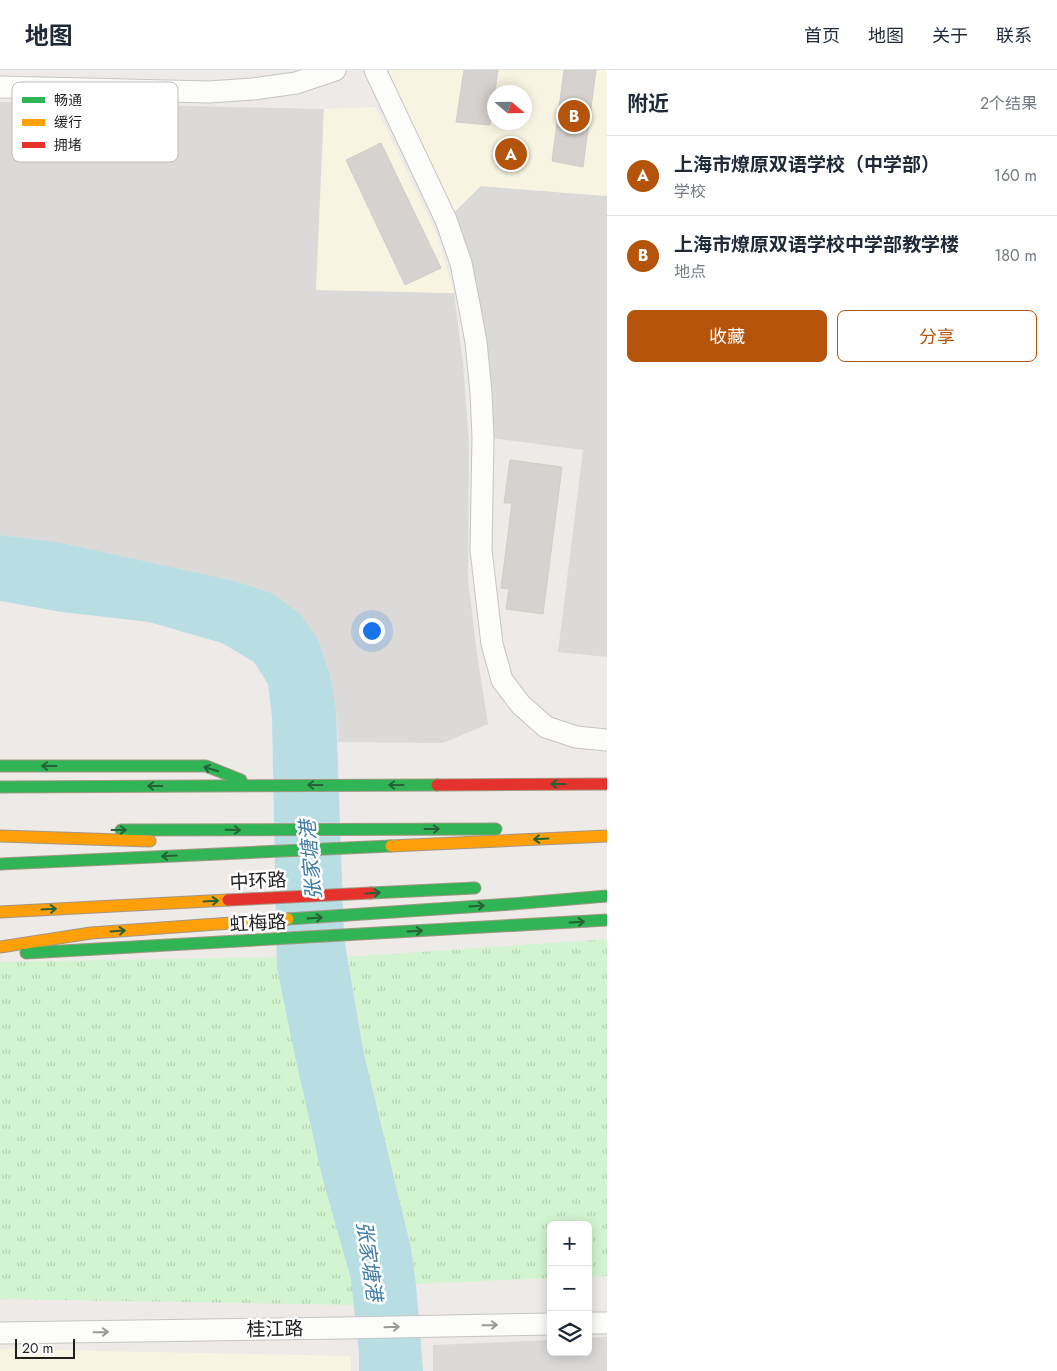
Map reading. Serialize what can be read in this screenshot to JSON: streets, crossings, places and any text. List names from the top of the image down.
{
  "streets": {
    "main road": ["中环路", "虹梅路"],
    "street": ["桂江路"]
  },
  "one_way": ["桂江路"],
  "water": ["张家塘港"],
  "legend": ["畅通", "缓行", "拥堵"],
  "scale_bar": "20 m",
  "north": "right",
  "page": {
    "header": "地图",
    "nav": [
      "首页",
      "地图",
      "关于",
      "联系"
    ],
    "heading": ["附近", "2个结果"],
    "pins": ["B", "A"],
    "list": [
      {
        "mark": "A",
        "name": "上海市燎原双语学校（中学部）",
        "note": "学校",
        "value": "160 m"
      },
      {
        "mark": "B",
        "name": "上海市燎原双语学校中学部教学楼",
        "note": "地点",
        "value": "180 m"
      }
    ],
    "buttons": ["收藏", "分享"],
    "map_buttons": ["+", "−"],
    "scale": "20 m"
  }
}
